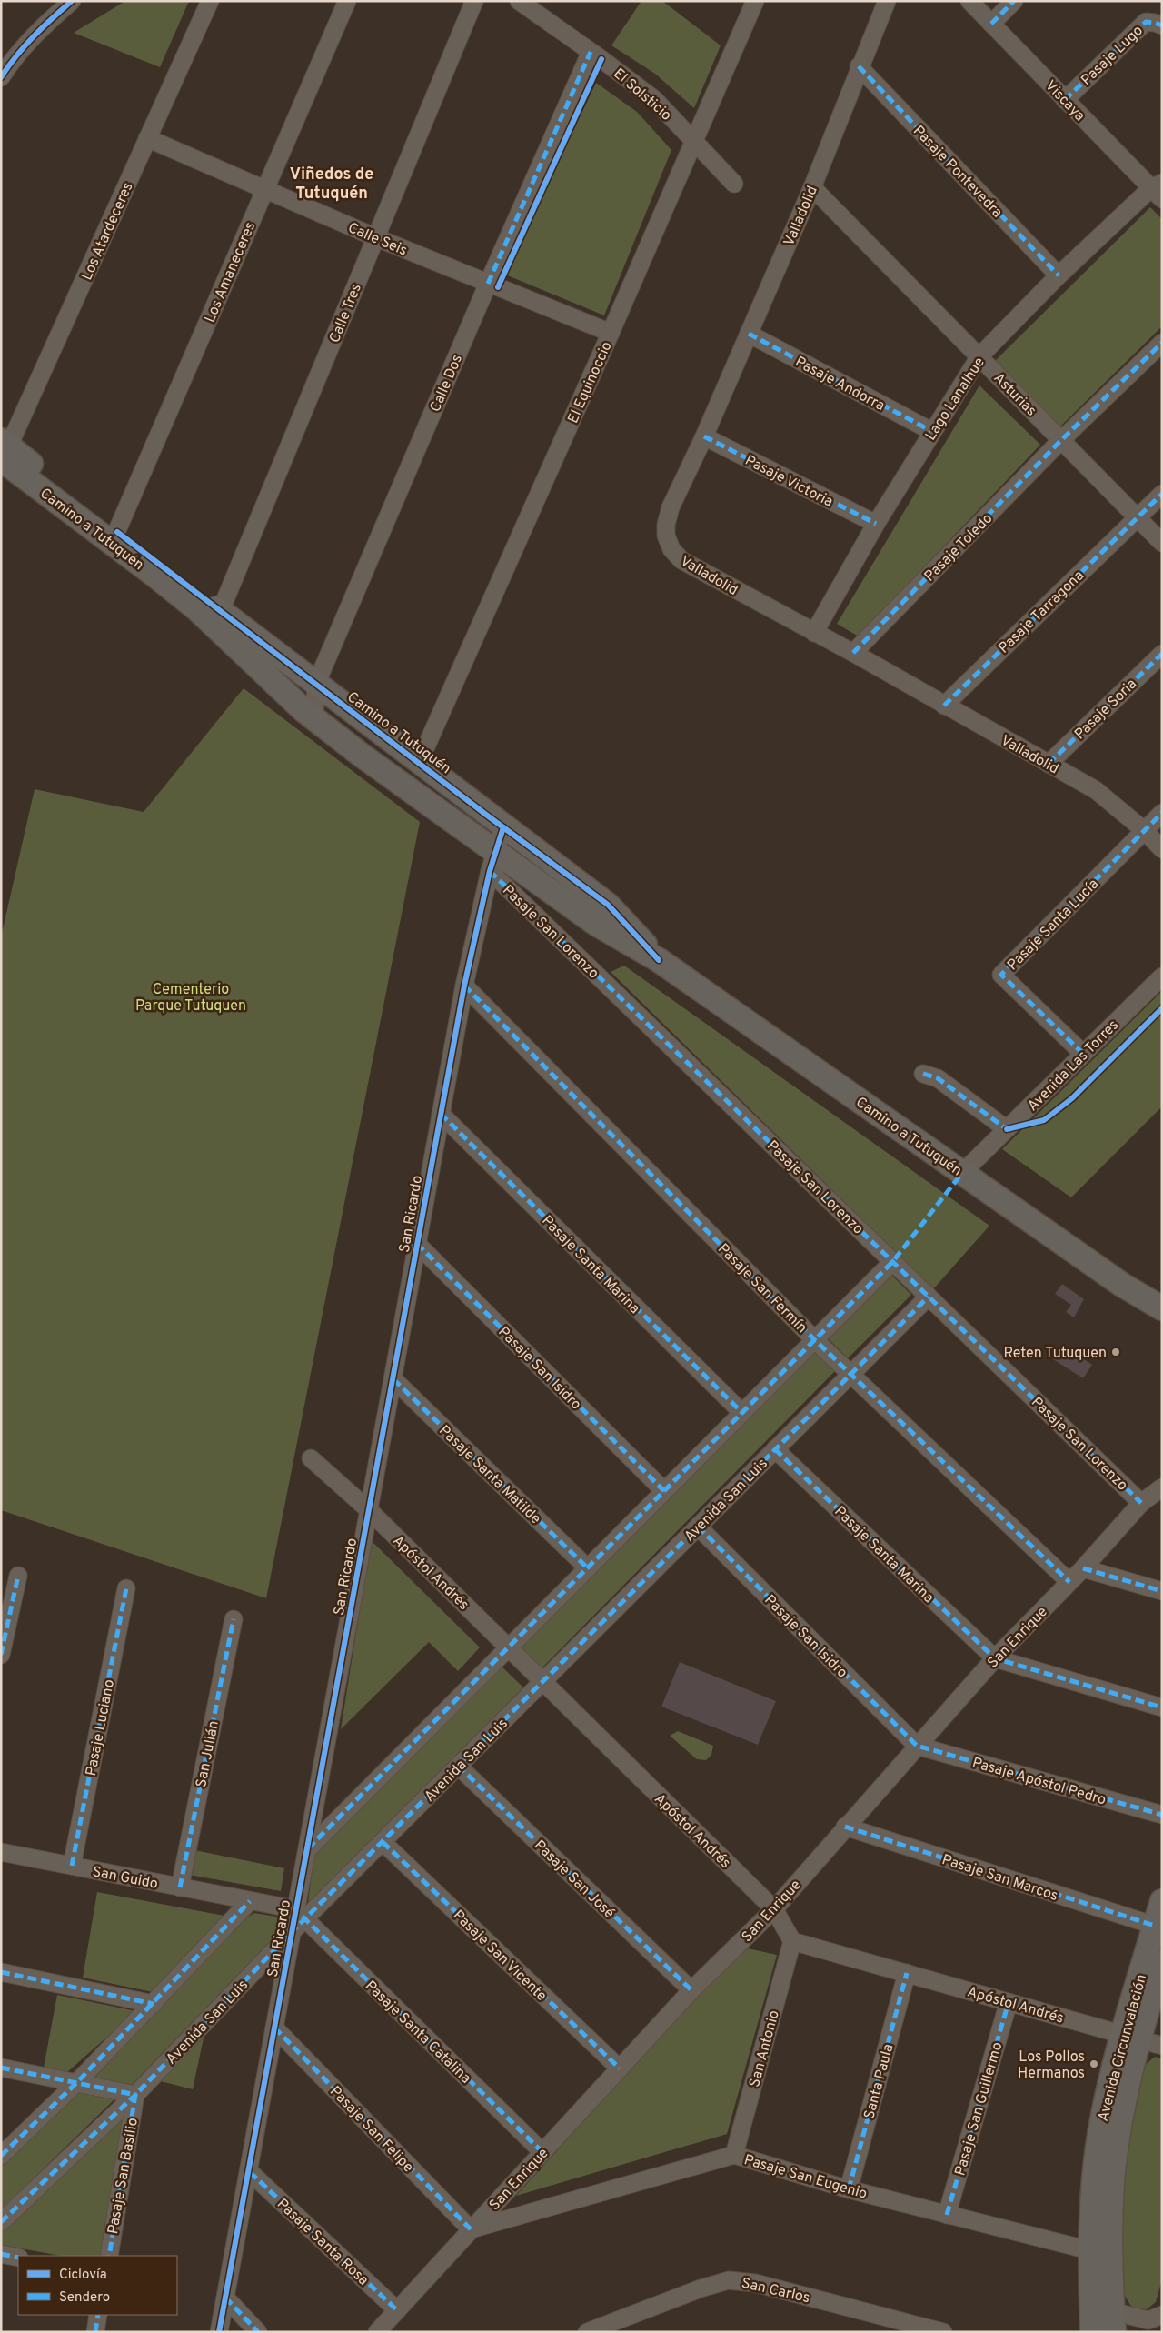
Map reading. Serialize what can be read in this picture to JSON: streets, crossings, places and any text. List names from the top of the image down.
{
  "streets": {
    "street": [
      "Pasaje Lugo",
      "El Solsticio",
      "Viscaya",
      "Pasaje Pontevedra",
      "Valladolid",
      "Los Atardeceres",
      "Calle Seis",
      "Los Amaneceres",
      "Calle Tres",
      "El Equinoccio",
      "Calle Dos",
      "Pasaje Andorra",
      "Asturias",
      "Lago Lanalhue",
      "Pasaje Victoria",
      "Camino a Tutuquén",
      "Pasaje Toledo",
      "Pasaje Tarragona",
      "Pasaje Soria",
      "Pasaje Santa Lucía",
      "Pasaje San Lorenzo",
      "Avenida Las Torres",
      "San Ricardo",
      "Pasaje Santa Marina",
      "Pasaje San Fermín",
      "Pasaje San Isidro",
      "Pasaje Santa Matilde",
      "Avenida San Luis",
      "Apóstol Andrés",
      "San Enrique",
      "Pasaje Luciano",
      "San Julián",
      "Pasaje Apóstol Pedro",
      "San Guido",
      "Pasaje San Marcos",
      "Pasaje San José",
      "Pasaje San Vicente",
      "Pasaje Santa Catalina",
      "Avenida Circunvalación",
      "San Antonio",
      "Santa Paula",
      "Pasaje San Guillermo",
      "Pasaje San Felipe",
      "Pasaje San Basilio",
      "Pasaje San Eugenio",
      "Pasaje Santa Rosa",
      "San Carlos"
    ]
  },
  "crossings": [
    ["Pasaje Lugo", "Viscaya"],
    ["El Solsticio", "El Equinoccio"],
    ["El Solsticio", "Calle Dos"],
    ["Viscaya", "Lago Lanalhue"],
    ["Pasaje Pontevedra", "Valladolid"],
    ["Pasaje Pontevedra", "Lago Lanalhue"],
    ["Valladolid", "Pasaje Andorra"],
    ["Valladolid", "Asturias"],
    ["Valladolid", "Lago Lanalhue"],
    ["Valladolid", "Pasaje Victoria"],
    ["Valladolid", "Pasaje Toledo"],
    ["Valladolid", "Pasaje Tarragona"],
    ["Valladolid", "Pasaje Soria"],
    ["Valladolid", "Pasaje Santa Lucía"],
    ["Los Atardeceres", "Calle Seis"],
    ["Los Atardeceres", "Camino a Tutuquén"],
    ["Calle Seis", "Los Amaneceres"],
    ["Calle Seis", "Calle Tres"],
    ["Calle Seis", "El Equinoccio"],
    ["Calle Seis", "Calle Dos"],
    ["Los Amaneceres", "Camino a Tutuquén"],
    ["Calle Tres", "Camino a Tutuquén"],
    ["El Equinoccio", "Camino a Tutuquén"],
    ["Calle Dos", "Camino a Tutuquén"],
    ["Pasaje Andorra", "Lago Lanalhue"],
    ["Asturias", "Lago Lanalhue"],
    ["Asturias", "Pasaje Toledo"],
    ["Asturias", "Pasaje Tarragona"],
    ["Lago Lanalhue", "Pasaje Victoria"],
    ["Camino a Tutuquén", "Pasaje San Lorenzo"],
    ["Camino a Tutuquén", "Avenida Las Torres"],
    ["Camino a Tutuquén", "San Ricardo"],
    ["Pasaje Santa Lucía", "Avenida Las Torres"],
    ["Pasaje San Lorenzo", "San Ricardo"],
    ["Pasaje San Lorenzo", "Avenida San Luis"],
    ["Pasaje San Lorenzo", "San Enrique"],
    ["San Ricardo", "Pasaje Santa Marina"],
    ["San Ricardo", "Pasaje San Fermín"],
    ["San Ricardo", "Pasaje San Isidro"],
    ["San Ricardo", "Pasaje Santa Matilde"],
    ["San Ricardo", "Avenida San Luis"],
    ["San Ricardo", "Apóstol Andrés"],
    ["San Ricardo", "Pasaje Santa Catalina"],
    ["San Ricardo", "Pasaje San Felipe"],
    ["San Ricardo", "Pasaje Santa Rosa"],
    ["Pasaje Santa Marina", "Avenida San Luis"],
    ["Pasaje Santa Marina", "San Enrique"],
    ["Pasaje San Fermín", "Avenida San Luis"],
    ["Pasaje San Fermín", "San Enrique"],
    ["Pasaje San Isidro", "Avenida San Luis"],
    ["Pasaje San Isidro", "San Enrique"],
    ["Pasaje San Isidro", "Pasaje Apóstol Pedro"],
    ["Avenida San Luis", "Apóstol Andrés"],
    ["Avenida San Luis", "Pasaje San José"],
    ["Avenida San Luis", "Pasaje San Vicente"],
    ["Avenida San Luis", "Pasaje Santa Catalina"],
    ["Avenida San Luis", "Pasaje San Basilio"],
    ["Apóstol Andrés", "San Enrique"],
    ["Apóstol Andrés", "Avenida Circunvalación"],
    ["Apóstol Andrés", "San Antonio"],
    ["Apóstol Andrés", "Santa Paula"],
    ["Apóstol Andrés", "Pasaje San Guillermo"],
    ["San Enrique", "Pasaje Apóstol Pedro"],
    ["San Enrique", "Pasaje San Marcos"],
    ["San Enrique", "Pasaje San José"],
    ["San Enrique", "Pasaje San Vicente"],
    ["San Enrique", "Pasaje Santa Catalina"],
    ["San Enrique", "Pasaje San Felipe"],
    ["San Enrique", "Pasaje San Eugenio"],
    ["San Enrique", "Pasaje Santa Rosa"],
    ["Pasaje Luciano", "San Guido"],
    ["San Julián", "San Guido"],
    ["Pasaje San Marcos", "Avenida Circunvalación"],
    ["Avenida Circunvalación", "Pasaje San Eugenio"],
    ["San Antonio", "Pasaje San Eugenio"],
    ["Santa Paula", "Pasaje San Eugenio"],
    ["Pasaje San Guillermo", "Pasaje San Eugenio"],
    ["Pasaje San Felipe", "Pasaje San Eugenio"]
  ],
  "districts": ["Viñedos de Tutuquén"],
  "parks": ["Cementerio Parque Tutuquen"],
  "places": ["Reten Tutuquen", "Los Pollos Hermanos"],
  "legend": ["Ciclovía", "Sendero"]
}
